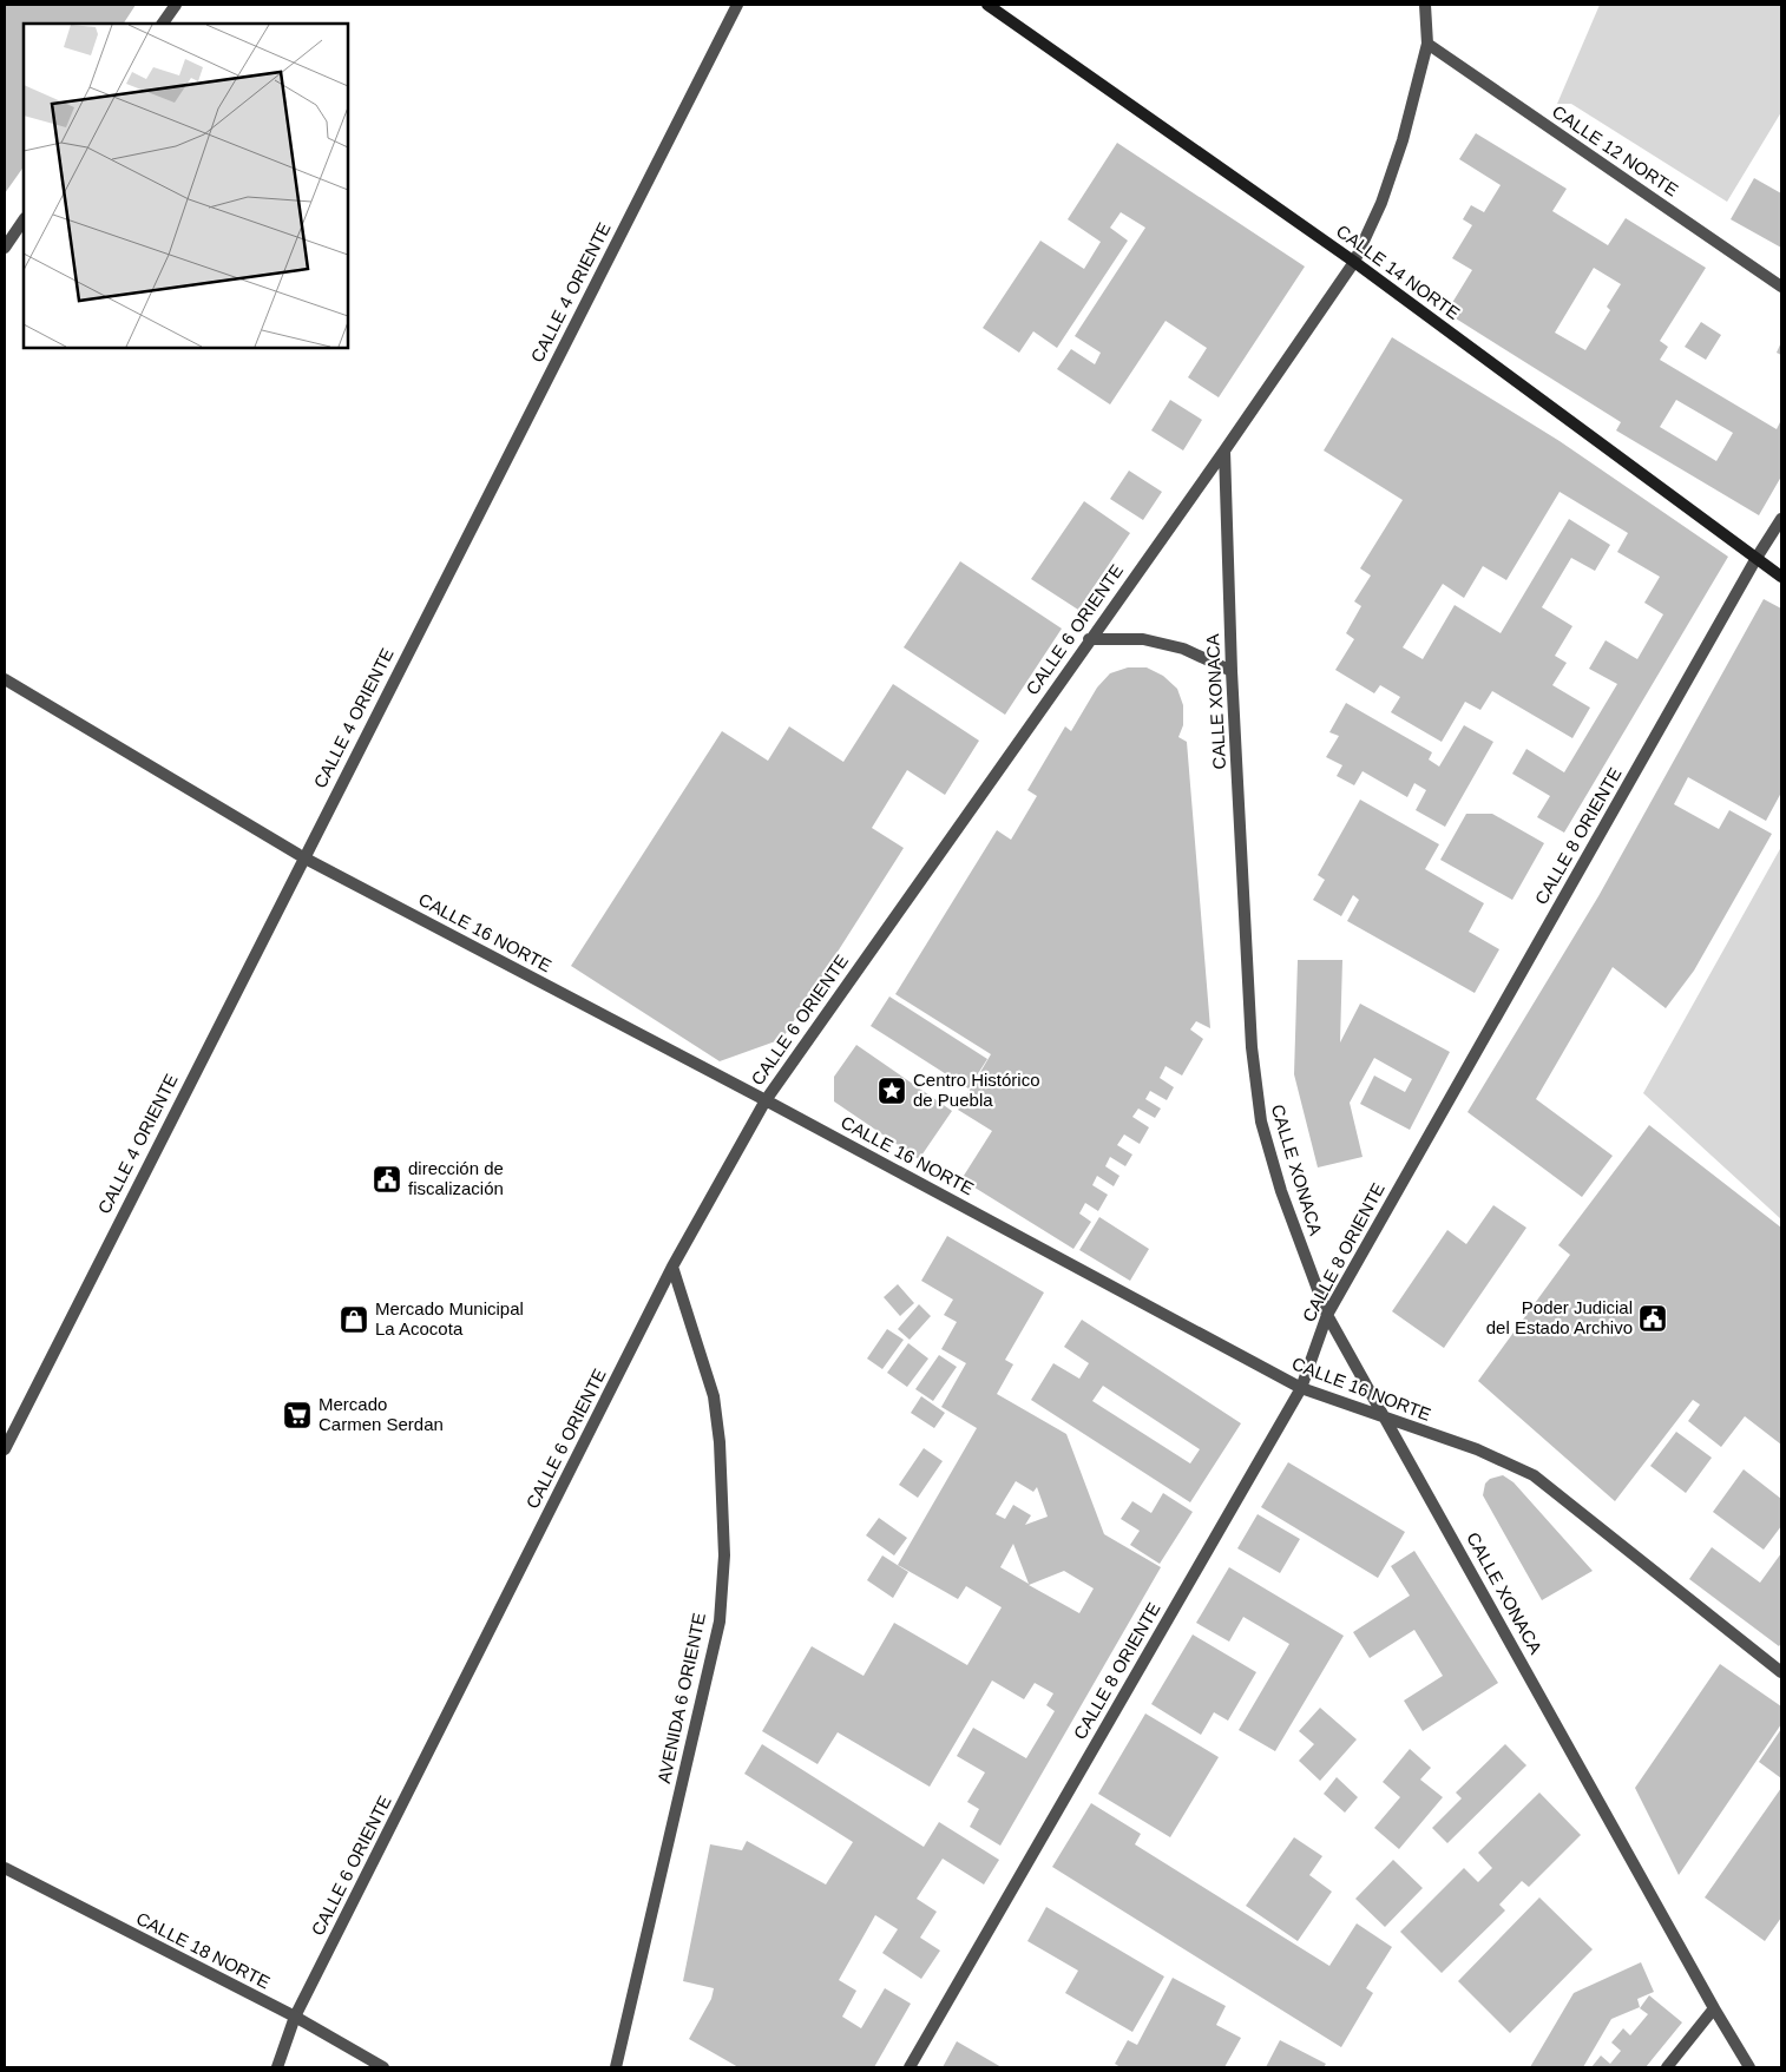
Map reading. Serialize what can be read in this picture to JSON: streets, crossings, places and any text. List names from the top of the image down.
{
  "streets": {
    "main road": ["CALLE 14 NORTE"],
    "street": [
      "CALLE 12 NORTE",
      "CALLE 4 ORIENTE",
      "CALLE 6 ORIENTE",
      "CALLE XONACA",
      "CALLE 8 ORIENTE",
      "CALLE 16 NORTE",
      "AVENIDA 6 ORIENTE",
      "CALLE 18 NORTE"
    ]
  },
  "crossings": [
    ["CALLE 12 NORTE", "CALLE 6 ORIENTE"],
    ["CALLE 14 NORTE", "CALLE 6 ORIENTE"],
    ["CALLE 14 NORTE", "CALLE 8 ORIENTE"],
    ["CALLE 4 ORIENTE", "CALLE 16 NORTE"],
    ["CALLE 6 ORIENTE", "CALLE XONACA"],
    ["CALLE 6 ORIENTE", "CALLE 16 NORTE"],
    ["CALLE 6 ORIENTE", "AVENIDA 6 ORIENTE"],
    ["CALLE 6 ORIENTE", "CALLE 18 NORTE"],
    ["CALLE XONACA", "CALLE 8 ORIENTE"],
    ["CALLE XONACA", "CALLE 16 NORTE"],
    ["CALLE 8 ORIENTE", "CALLE 16 NORTE"]
  ],
  "places": {
    "place": ["Centro Histórico de Puebla"],
    "public building": ["dirección de fiscalización", "Poder Judicial del Estado Archivo"],
    "shop": ["Mercado Municipal La Acocota"],
    "supermarket": ["Mercado Carmen Serdan"]
  }
}
